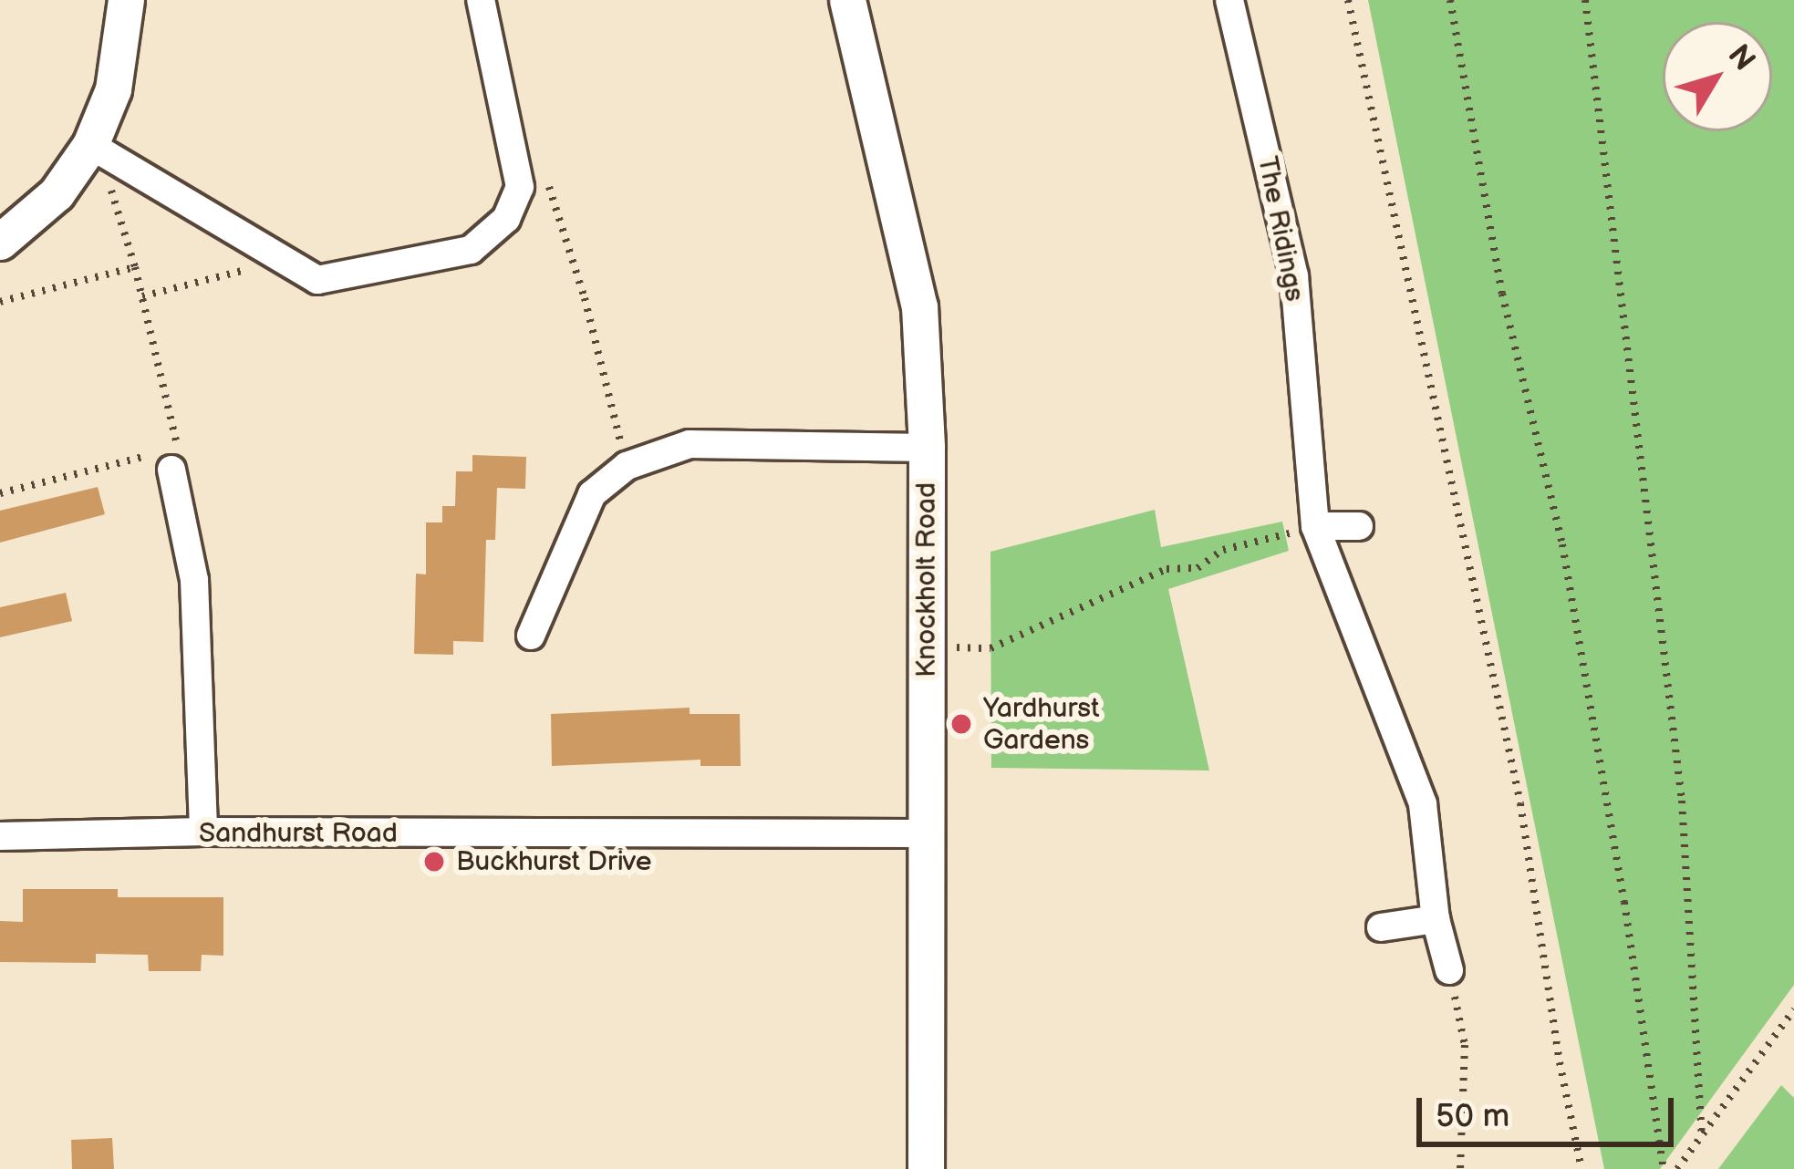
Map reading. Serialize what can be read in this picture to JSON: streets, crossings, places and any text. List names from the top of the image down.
{
  "streets": {
    "street": ["The Ridings", "Knockholt Road", "Sandhurst Road"]
  },
  "crossings": [
    ["Knockholt Road", "Sandhurst Road"]
  ],
  "places": ["Yardhurst Gardens", "Buckhurst Drive"],
  "scale_bar": "50 m",
  "north": "top right"
}
